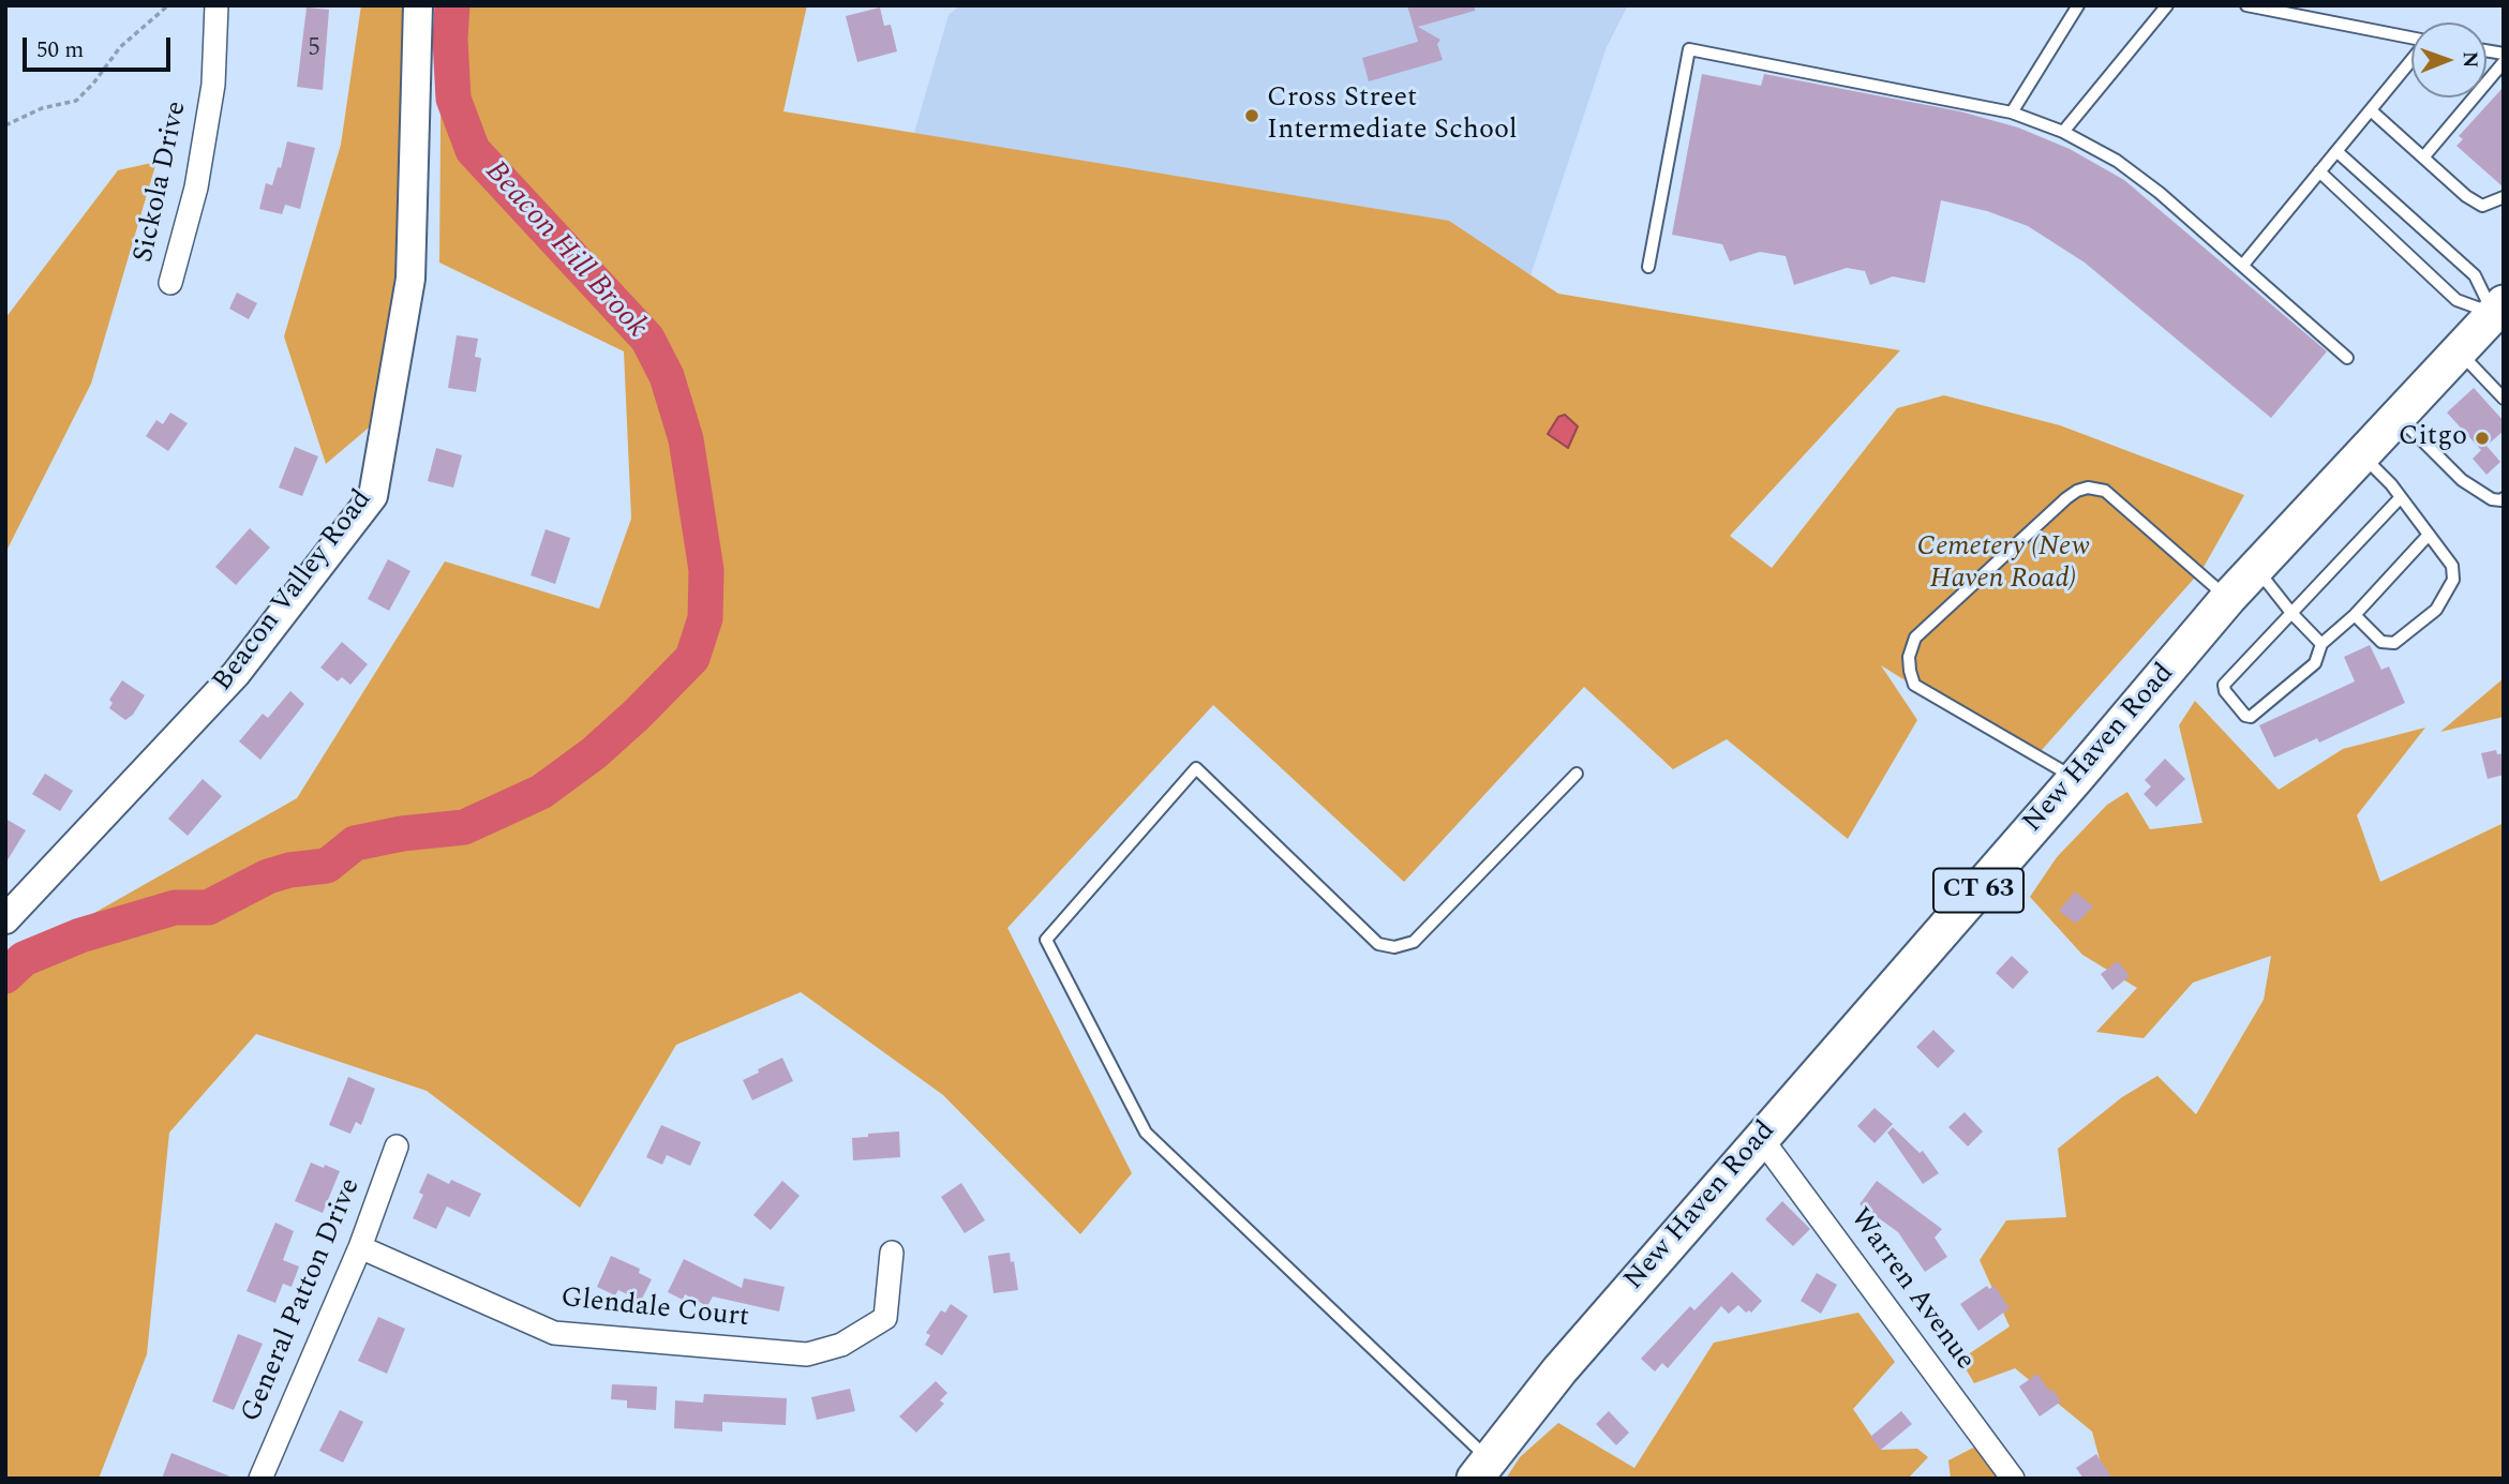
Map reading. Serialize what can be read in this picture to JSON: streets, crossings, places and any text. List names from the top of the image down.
{
  "streets": {
    "main road": ["New Haven Road", "CT 63"],
    "street": [
      "Sickola Drive",
      "Beacon Valley Road",
      "Warren Avenue",
      "General Patton Drive",
      "Glendale Court"
    ]
  },
  "crossings": [
    ["New Haven Road", "Warren Avenue"],
    ["General Patton Drive", "Glendale Court"]
  ],
  "water": ["Beacon Hill Brook"],
  "parks": ["Cemetery (New Haven Road)"],
  "places": ["Cross Street Intermediate School", "Citgo"],
  "house_numbers": ["5"],
  "scale_bar": "50 m",
  "north": "right"
}
